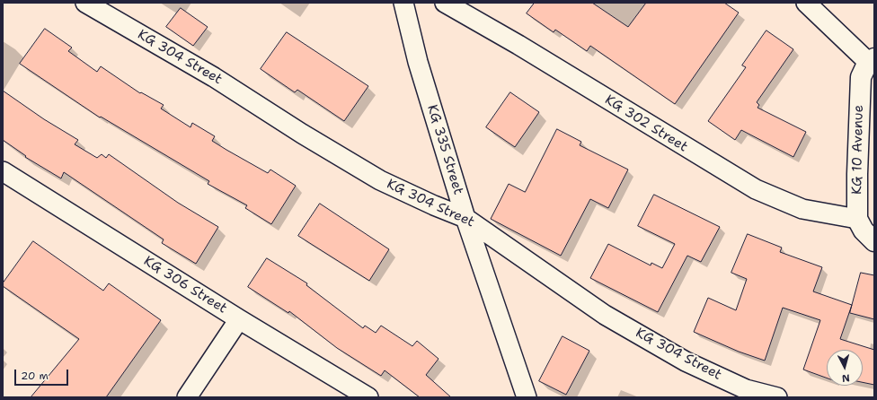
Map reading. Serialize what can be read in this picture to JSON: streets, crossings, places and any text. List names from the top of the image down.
{
  "streets": {
    "street": [
      "KG 304 Street",
      "KG 302 Street",
      "KG 335 Street",
      "KG 10 Avenue",
      "KG 306 Street"
    ]
  },
  "crossings": [
    ["KG 304 Street", "KG 335 Street"],
    ["KG 302 Street", "KG 10 Avenue"]
  ],
  "scale_bar": "20 m",
  "north": "bottom"
}
